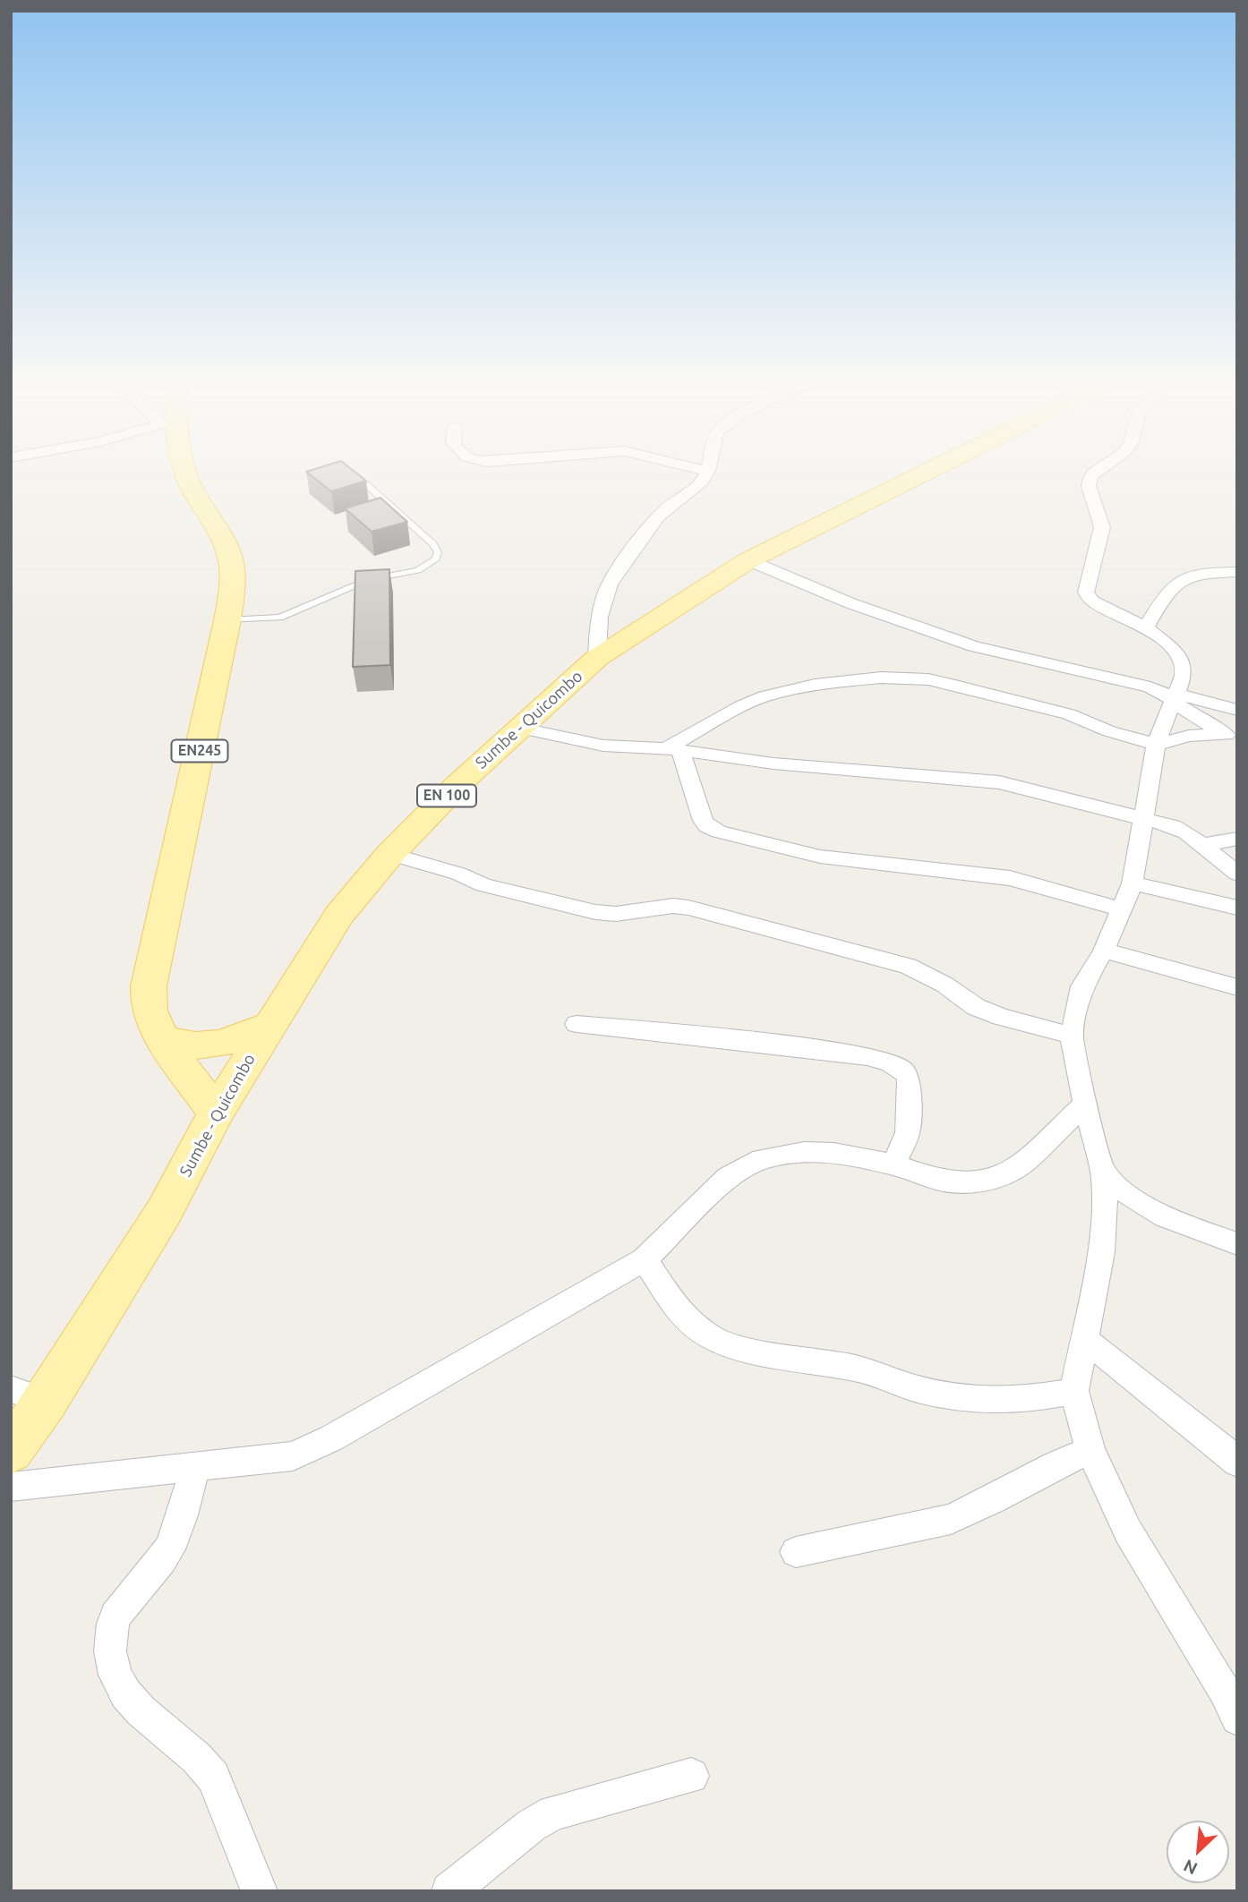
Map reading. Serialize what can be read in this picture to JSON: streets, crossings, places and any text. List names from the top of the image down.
{
  "streets": {
    "main road": ["Sumbe - Quicombo", "EN245", "EN 100"]
  },
  "crossings": [
    ["Sumbe - Quicombo", "EN245"]
  ],
  "north": "bottom left"
}
